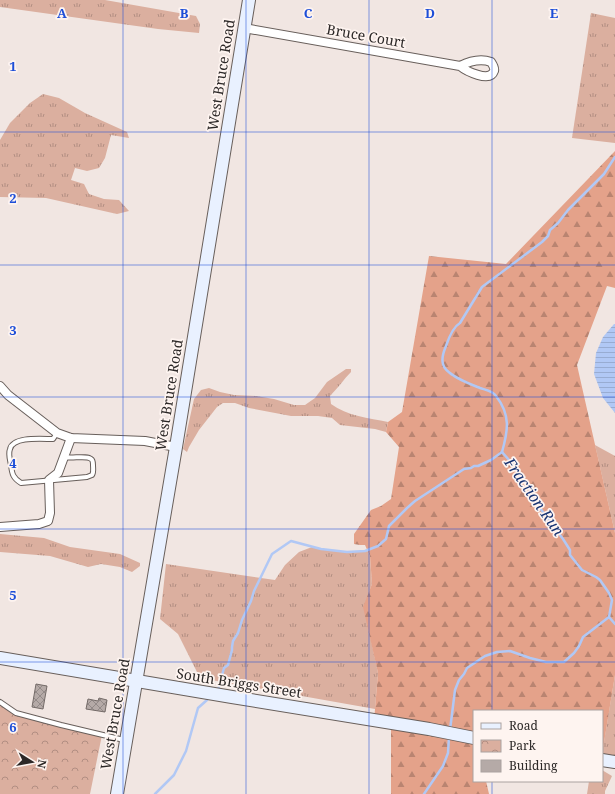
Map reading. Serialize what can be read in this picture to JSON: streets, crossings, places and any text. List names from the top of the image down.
{
  "streets": {
    "street": ["Bruce Court", "West Bruce Road", "South Briggs Street"]
  },
  "crossings": [
    ["Bruce Court", "West Bruce Road"],
    ["West Bruce Road", "South Briggs Street"]
  ],
  "water": ["Fraction Run"],
  "legend": ["Road", "Park", "Building"],
  "north": "right",
  "grid": {
    "columns": [
      "A",
      "B",
      "C",
      "D",
      "E"
    ],
    "rows": [
      "1",
      "2",
      "3",
      "4",
      "5",
      "6"
    ]
  }
}
